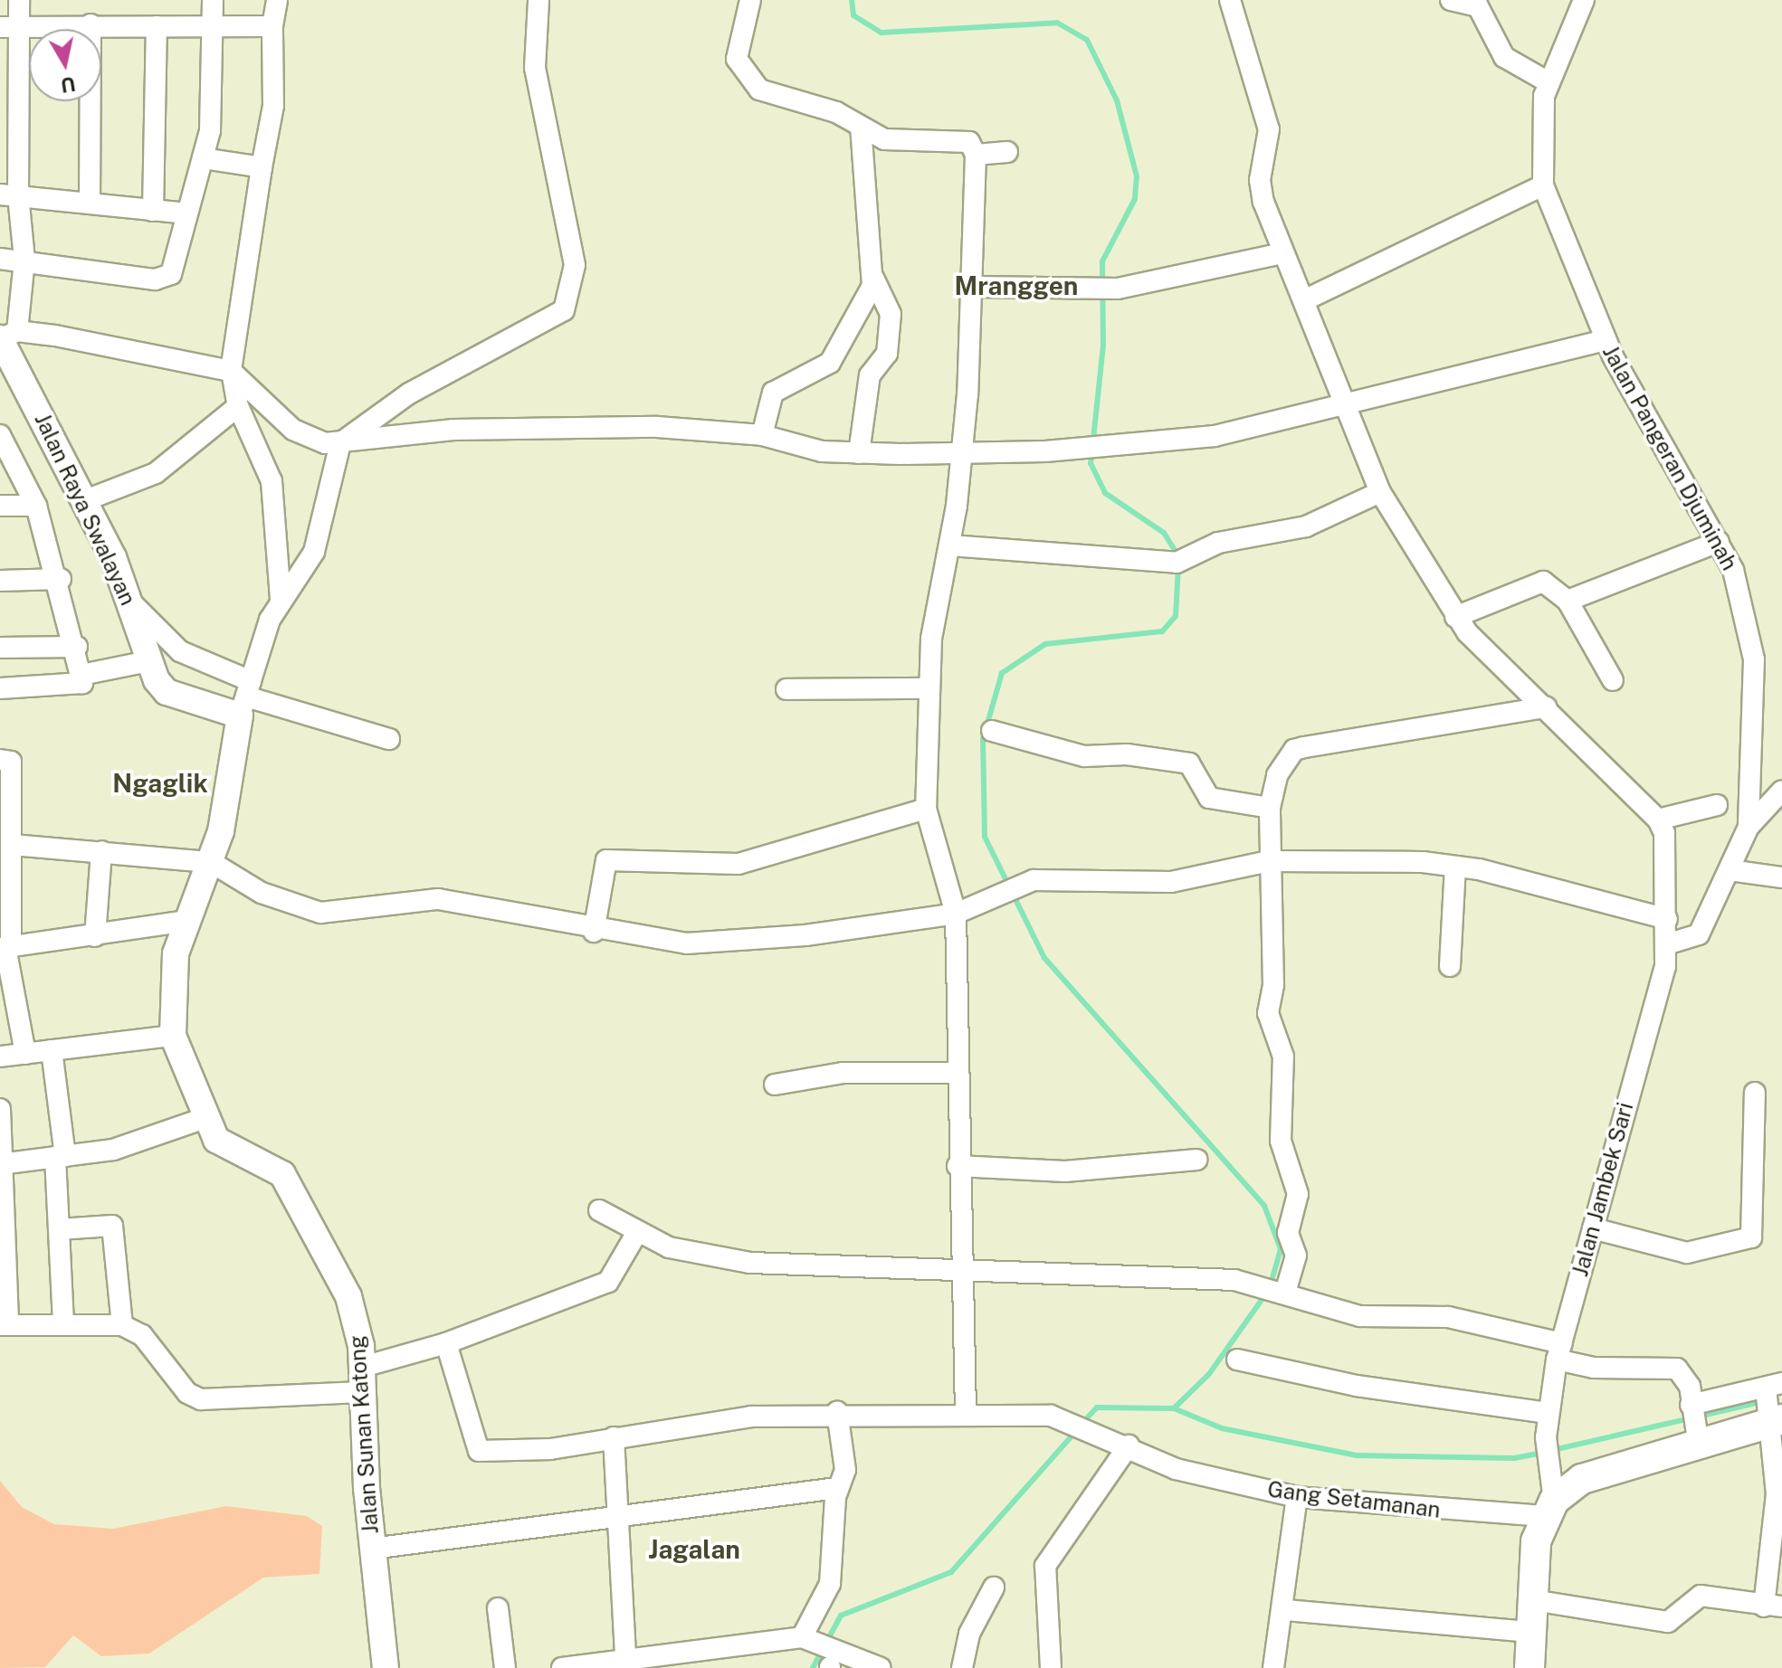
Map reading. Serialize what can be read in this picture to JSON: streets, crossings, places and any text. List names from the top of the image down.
{
  "streets": {
    "street": [
      "Jalan Pangeran Djuminah",
      "Jalan Raya Swalayan",
      "Jalan Jambek Sari",
      "Jalan Sunan Katong",
      "Gang Setamanan"
    ]
  },
  "crossings": [
    ["Jalan Pangeran Djuminah", "Jalan Jambek Sari"],
    ["Jalan Raya Swalayan", "Jalan Sunan Katong"],
    ["Jalan Jambek Sari", "Gang Setamanan"]
  ],
  "districts": ["Mranggen", "Ngaglik", "Jagalan"],
  "north": "bottom"
}
